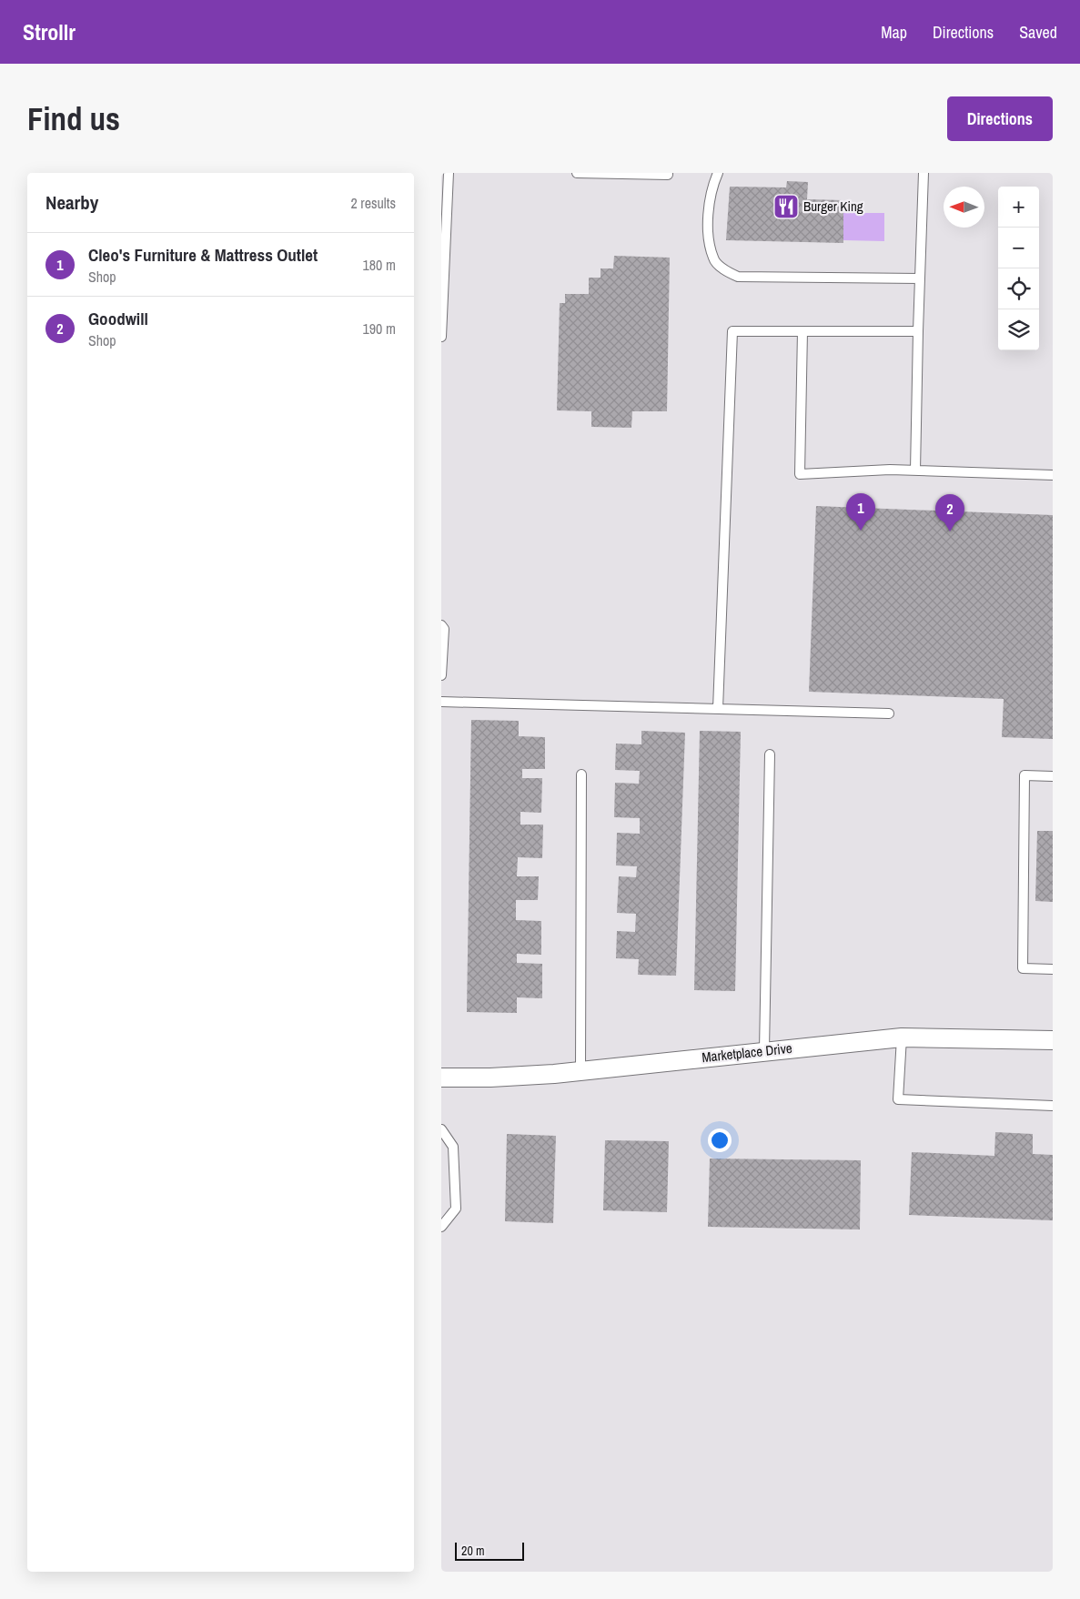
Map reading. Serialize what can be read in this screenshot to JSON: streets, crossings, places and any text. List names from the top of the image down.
{
  "streets": {
    "street": ["Marketplace Drive"]
  },
  "places": {
    "restaurant": ["Burger King"]
  },
  "scale_bar": "20 m",
  "north": "left",
  "page": {
    "header": "Strollr",
    "nav": ["Map", "Directions", "Saved"],
    "buttons": "Directions",
    "title": "Find us",
    "heading": ["Nearby", "2 results"],
    "map_buttons": ["+", "−"],
    "list": [
      {
        "mark": "1",
        "name": "Cleo's Furniture & Mattress Outlet",
        "note": "Shop",
        "value": "180 m"
      },
      {
        "mark": "2",
        "name": "Goodwill",
        "note": "Shop",
        "value": "190 m"
      }
    ],
    "pins": ["1", "2"],
    "scale": "20 m"
  }
}
